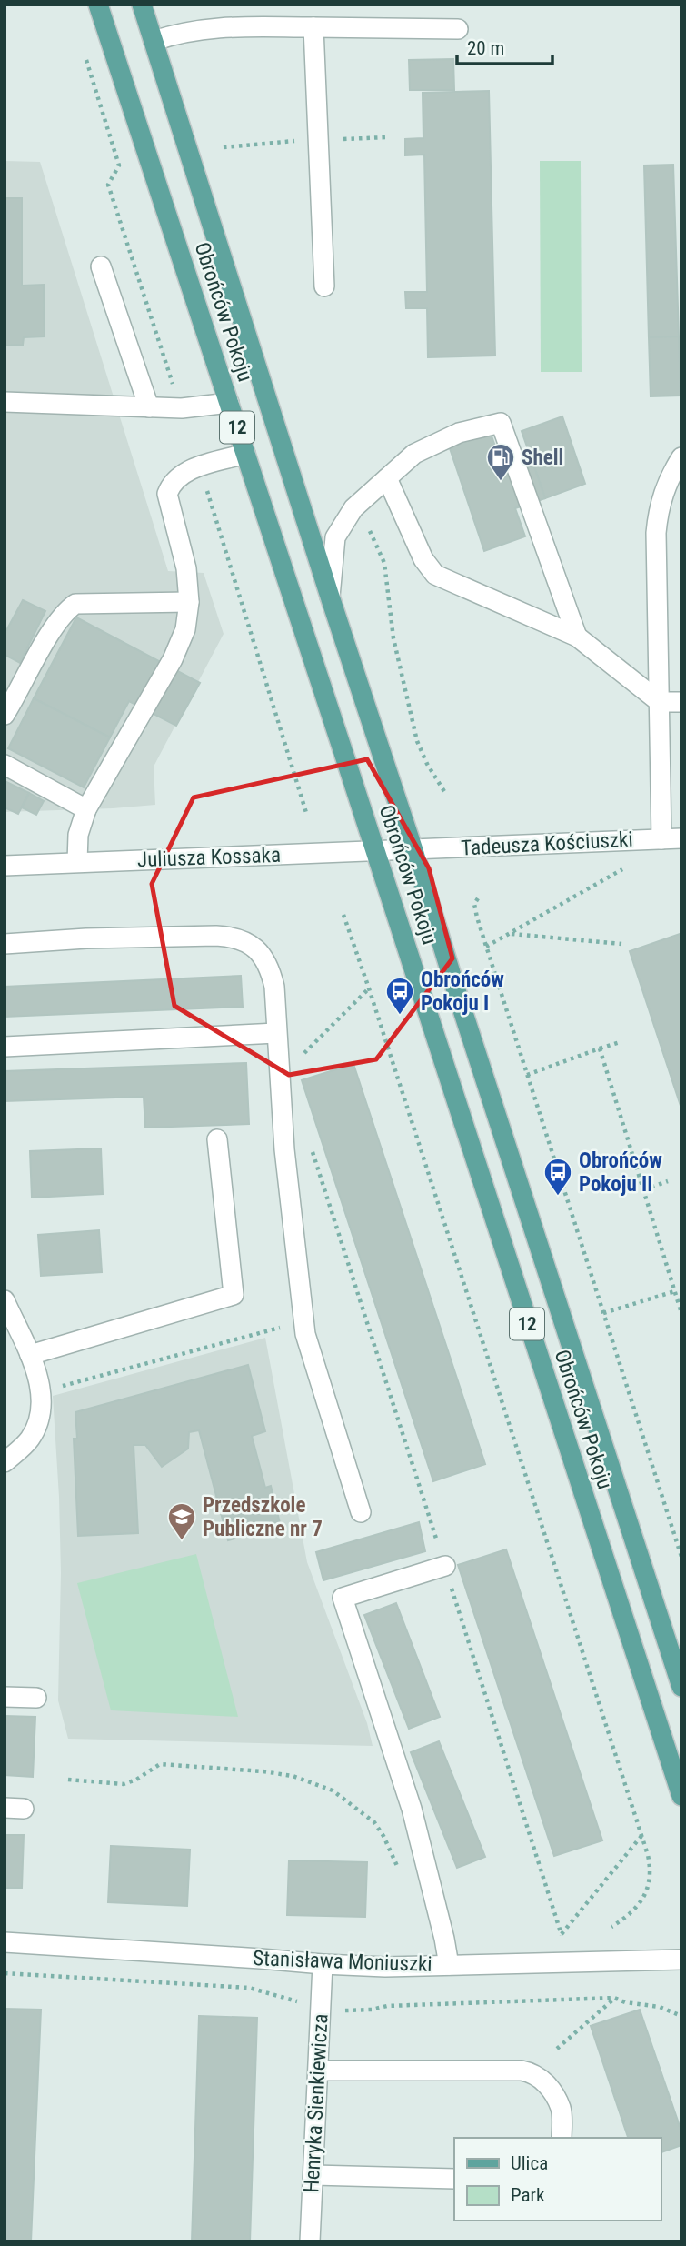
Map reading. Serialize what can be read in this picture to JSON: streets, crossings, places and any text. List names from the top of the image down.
{
  "streets": {
    "main road": ["Obrońców Pokoju", "12"],
    "street": [
      "Tadeusza Kościuszki",
      "Juliusza Kossaka",
      "Stanisława Moniuszki",
      "Henryka Sienkiewicza"
    ]
  },
  "crossings": [
    ["Obrońców Pokoju", "Tadeusza Kościuszki"],
    ["Obrońców Pokoju", "Juliusza Kossaka"],
    ["Tadeusza Kościuszki", "Juliusza Kossaka"],
    ["Stanisława Moniuszki", "Henryka Sienkiewicza"]
  ],
  "places": {
    "fuel station": ["Shell"],
    "bus stop": ["Obrońców Pokoju I", "Obrońców Pokoju II"],
    "school or university": ["Przedszkole Publiczne nr 7"]
  },
  "legend": ["Ulica", "Park"],
  "scale_bar": "20 m"
}
